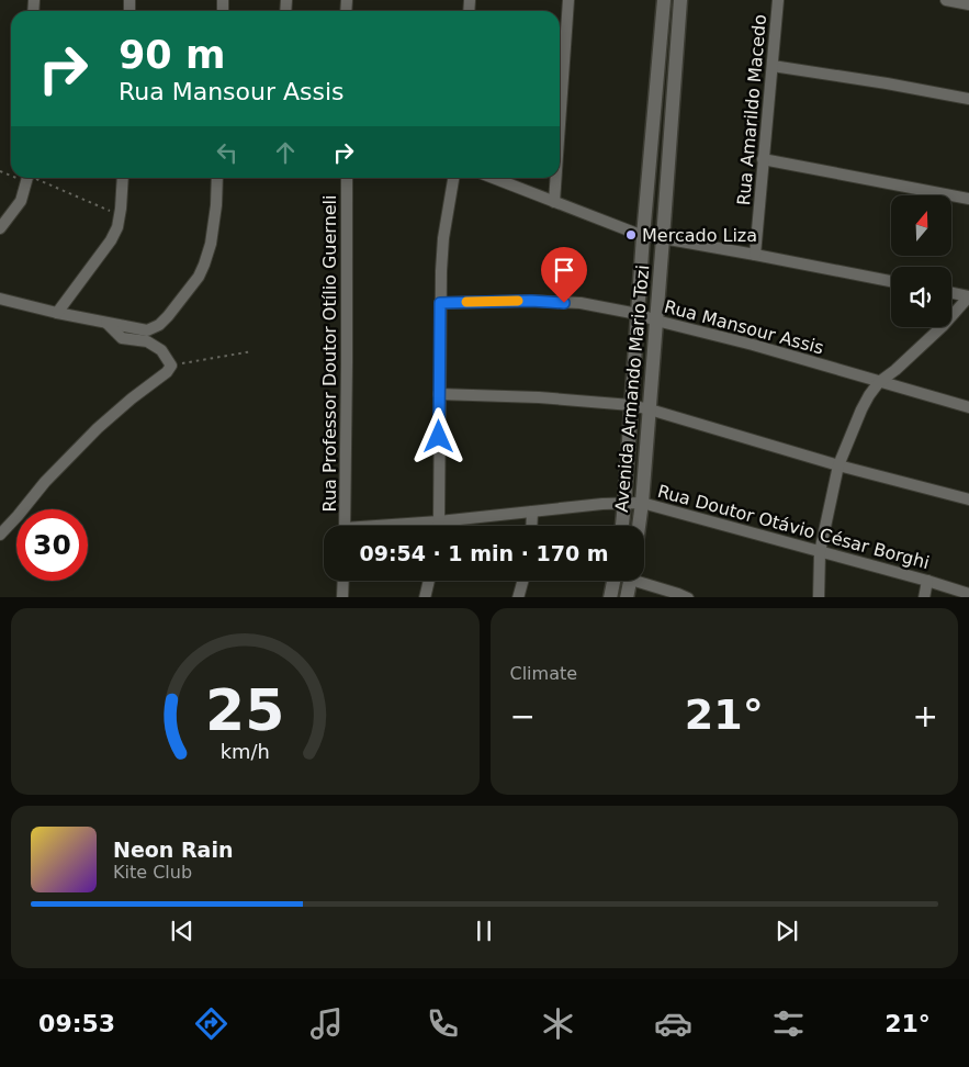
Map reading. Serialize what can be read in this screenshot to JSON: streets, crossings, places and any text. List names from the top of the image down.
{
  "streets": {
    "street": [
      "Rua Amarildo Macedo",
      "Rua Mansour Assis",
      "Rua Professor Doutor Otílio Guerneli",
      "Avenida Armando Mario Tozi",
      "Rua Doutor Otávio César Borghi"
    ]
  },
  "crossings": [
    ["Rua Mansour Assis", "Avenida Armando Mario Tozi"],
    ["Avenida Armando Mario Tozi", "Rua Doutor Otávio César Borghi"]
  ],
  "places": ["Mercado Liza"],
  "north": "top",
  "page": {
    "turn": ["90 m", "Rua Mansour Assis"],
    "limit": "30",
    "trip": "09:54 · 1 min · 170 m",
    "tile": "Climate",
    "heat": ["−", "21°", "+"],
    "song": ["Neon Rain", "Kite Club"],
    "tabs": ["09:53", "21°"],
    "gauge": ["25", "km/h"]
  }
}
